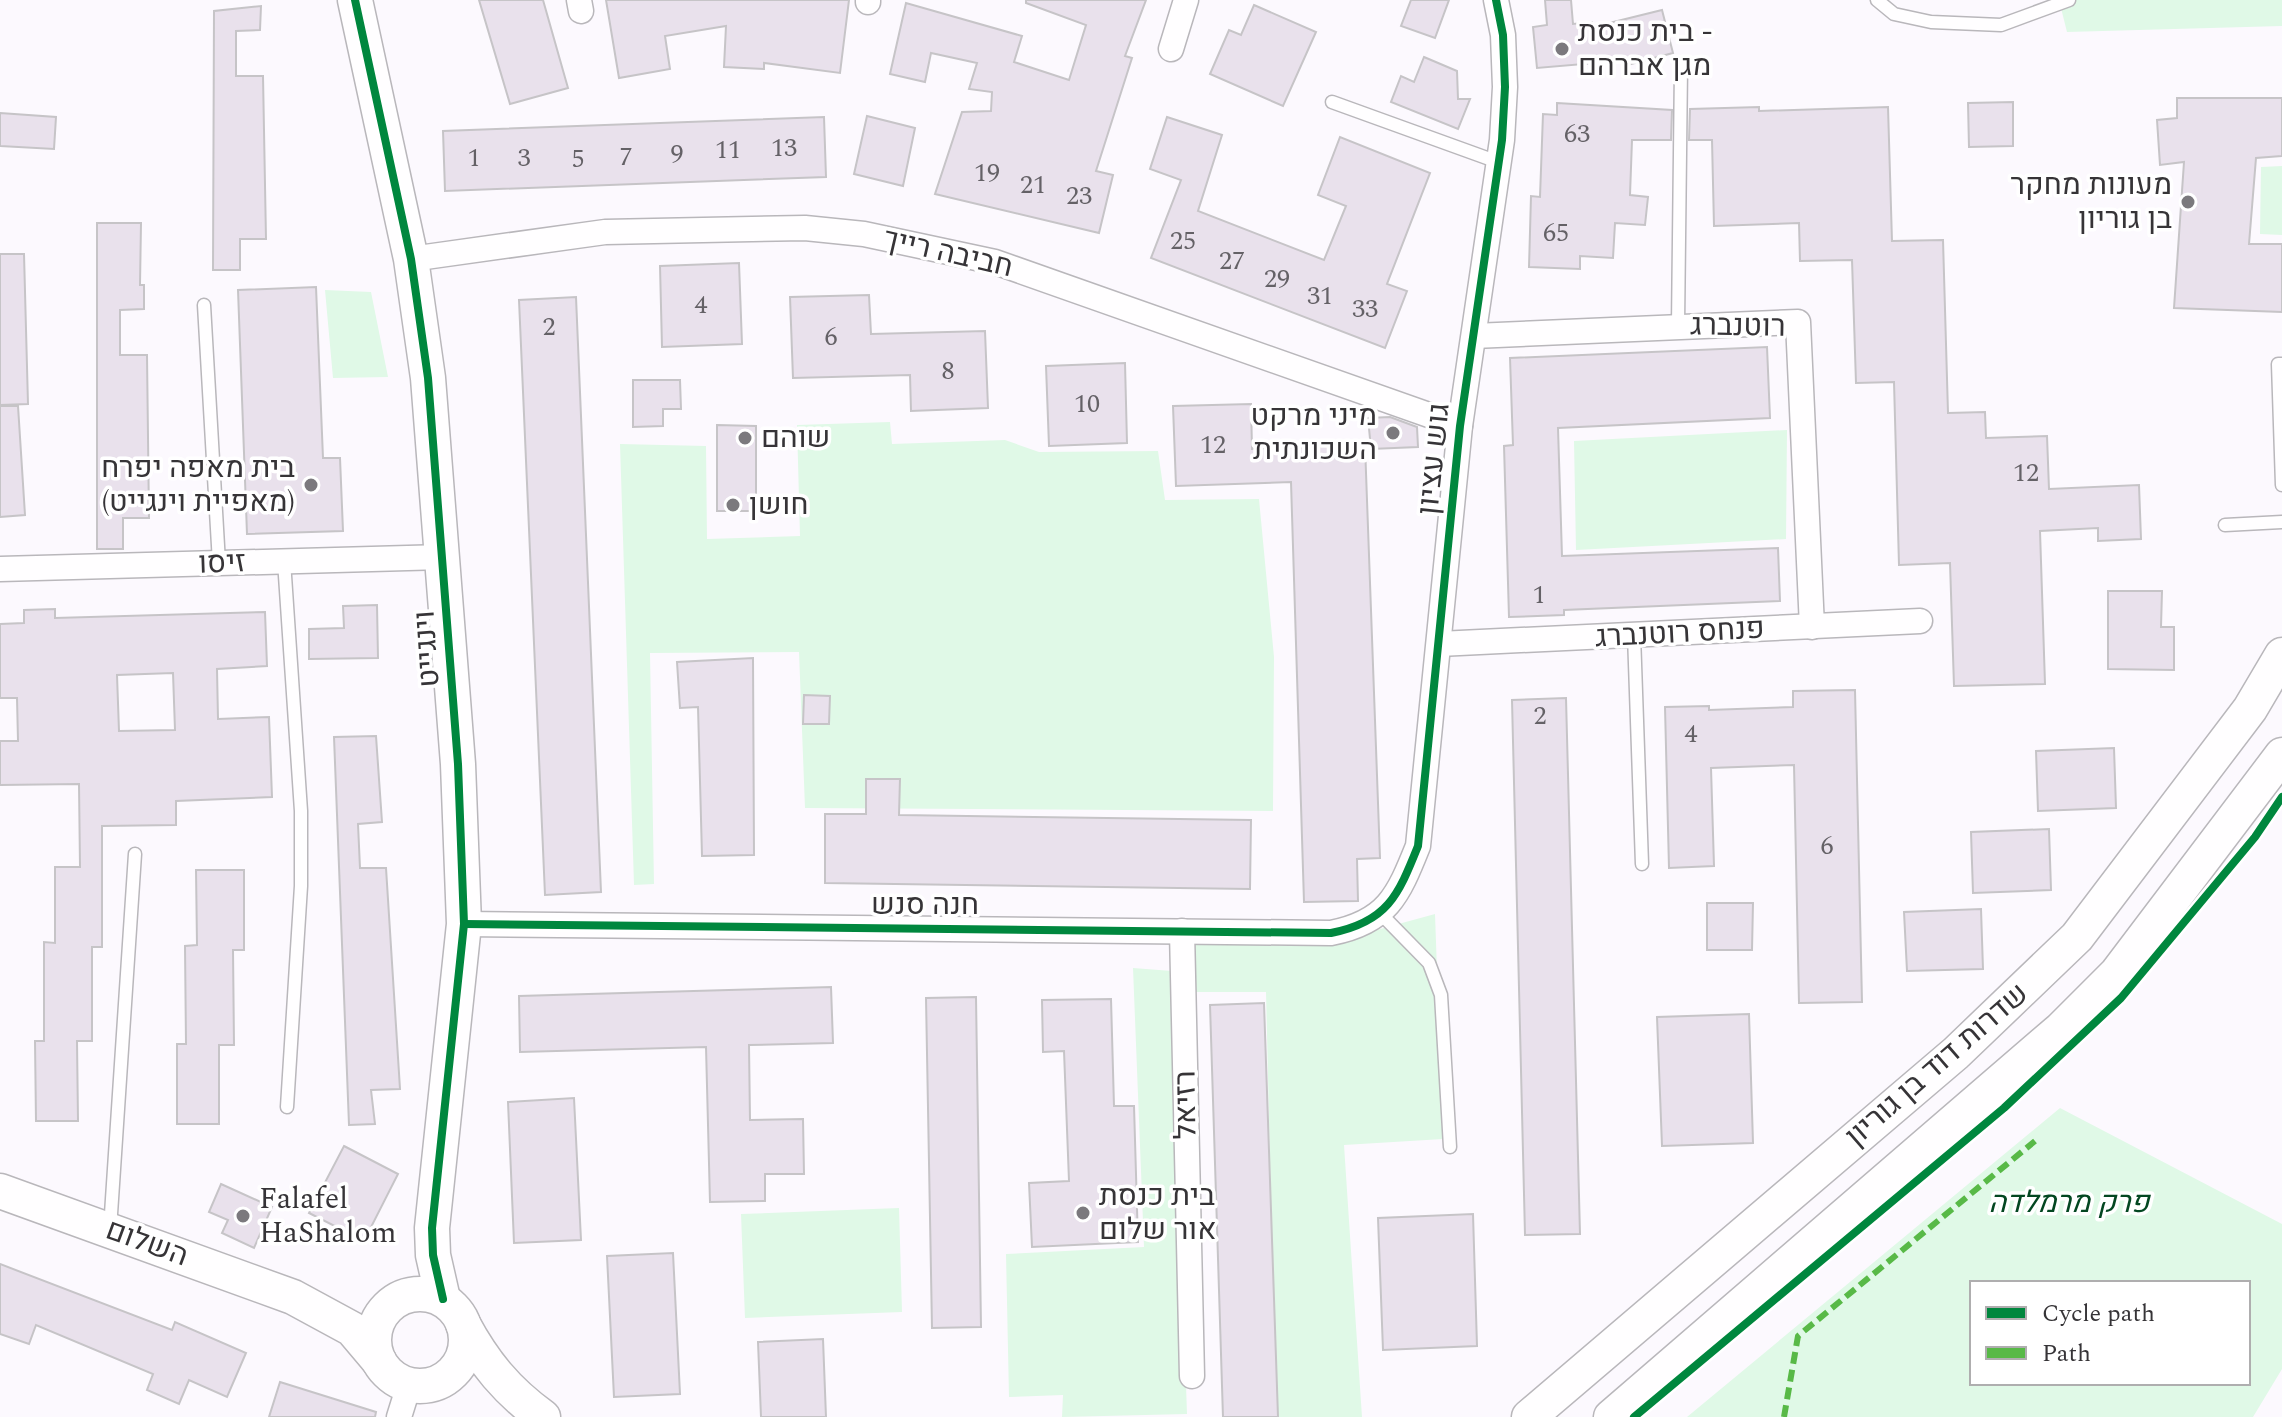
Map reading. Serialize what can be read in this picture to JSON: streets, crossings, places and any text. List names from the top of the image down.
{
  "streets": {
    "street": [
      "חביבה רייך",
      "רוטנברג",
      "גוש עציון",
      "זיסו",
      "פנחס רוטנברג",
      "וינגייט",
      "חנה סנש",
      "שדרות דוד בן גוריון",
      "רזיאל",
      "השלום"
    ]
  },
  "crossings": [
    ["חביבה רייך", "גוש עציון"],
    ["חביבה רייך", "וינגייט"],
    ["רוטנברג", "גוש עציון"],
    ["רוטנברג", "פנחס רוטנברג"],
    ["גוש עציון", "פנחס רוטנברג"],
    ["גוש עציון", "חנה סנש"],
    ["זיסו", "וינגייט"],
    ["וינגייט", "חנה סנש"],
    ["וינגייט", "השלום"],
    ["חנה סנש", "רזיאל"]
  ],
  "parks": ["פרק מרמלדה"],
  "places": [
    "בית כנסת - מגן אברהם",
    "מעונות מחקר בן גוריון",
    "מיני מרקט השכונתית",
    "שוהם",
    "בית מאפה יפרח (מאפיית וינגייט)",
    "חושן",
    "בית כנסת אור שלום",
    "Falafel HaShalom"
  ],
  "house_numbers": [
    "63",
    "13",
    "11",
    "9",
    "7",
    "1",
    "3",
    "5",
    "19",
    "21",
    "23",
    "65",
    "25",
    "27",
    "29",
    "31",
    "4",
    "33",
    "2",
    "6",
    "8",
    "10",
    "12",
    "12",
    "1",
    "2",
    "4",
    "6"
  ],
  "legend": ["Cycle path", "Path"]
}
